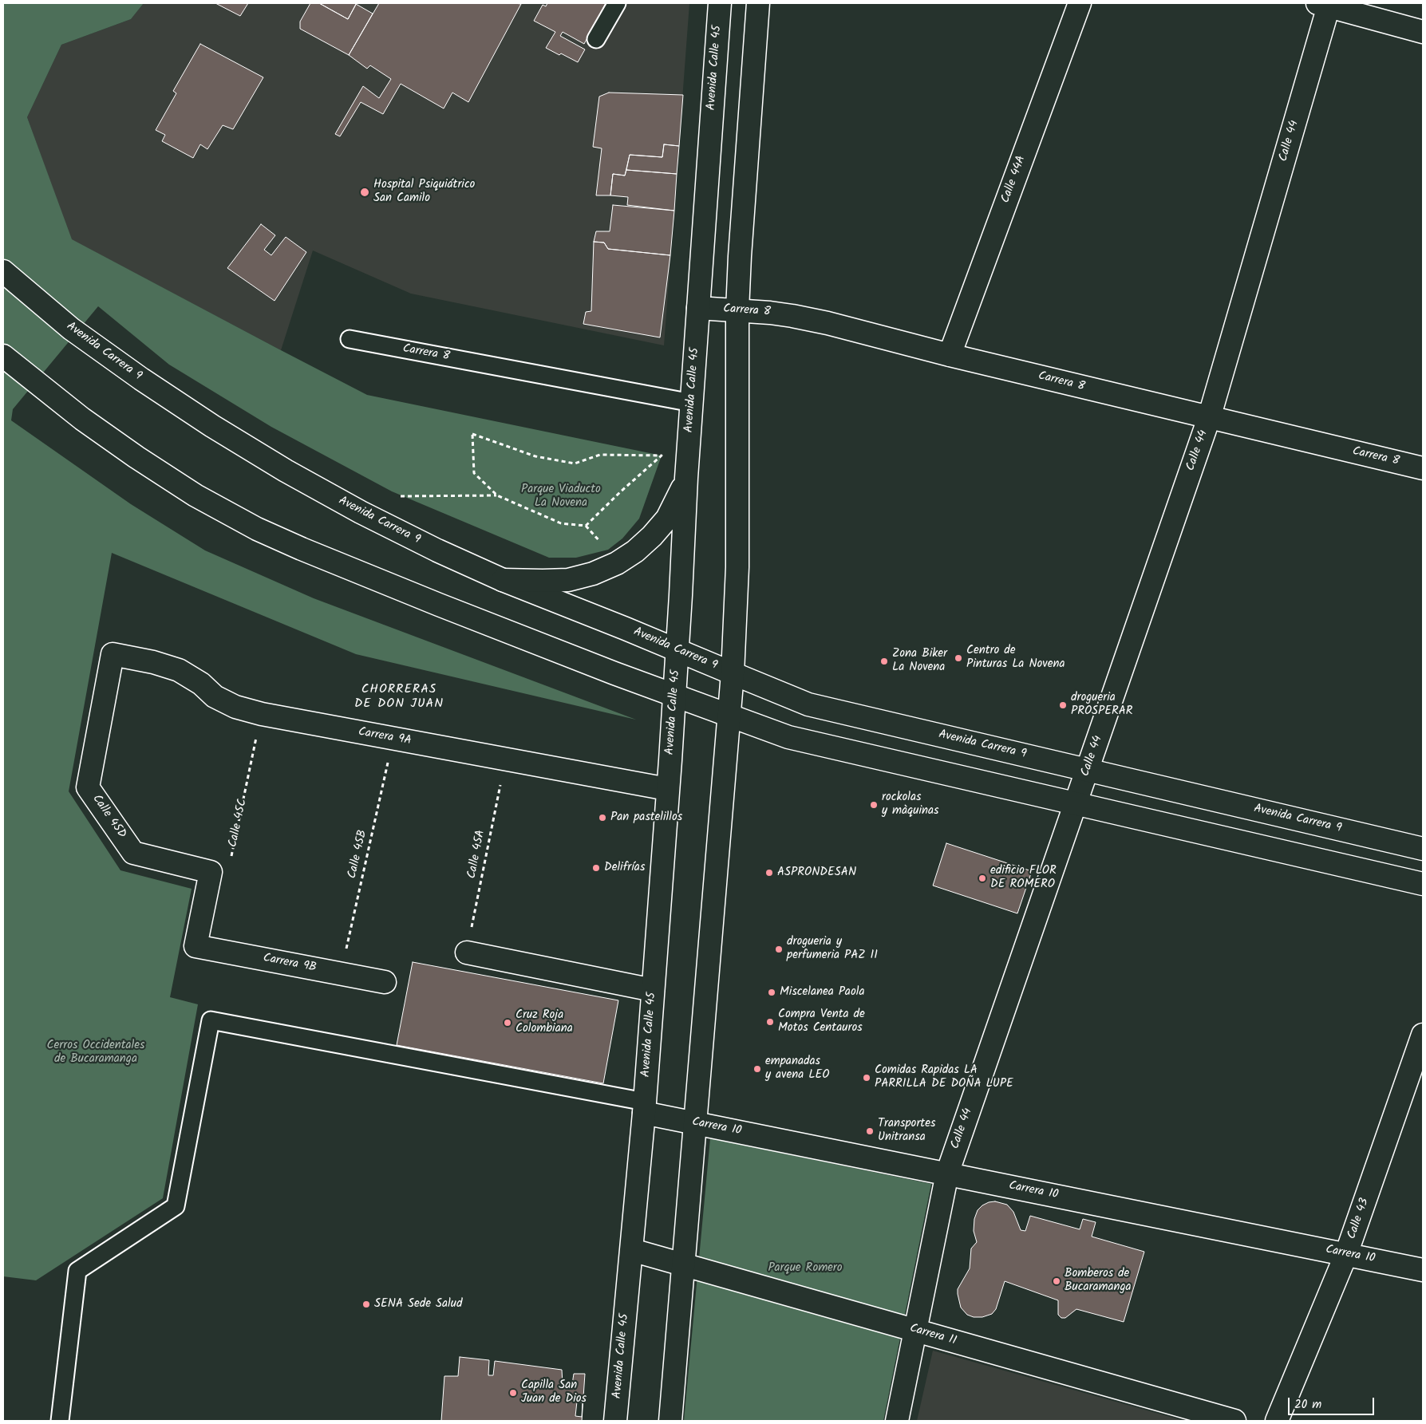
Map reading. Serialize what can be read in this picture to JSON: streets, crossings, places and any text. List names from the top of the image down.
{
  "streets": {
    "main road": [
      "Avenida Calle 45",
      "Calle 44",
      "Calle 44A",
      "Carrera 8",
      "Avenida Carrera 9",
      "Carrera 9A",
      "Calle 45D",
      "Carrera 9B",
      "Carrera 10",
      "Calle 43",
      "Carrera 11"
    ],
    "path": ["Calle 45C", "Calle 45B", "Calle 45A"]
  },
  "crossings": [
    ["Avenida Calle 45", "Carrera 8"],
    ["Avenida Calle 45", "Avenida Carrera 9"],
    ["Avenida Calle 45", "Carrera 9A"],
    ["Avenida Calle 45", "Carrera 10"],
    ["Avenida Calle 45", "Carrera 11"],
    ["Calle 44", "Carrera 8"],
    ["Calle 44", "Avenida Carrera 9"],
    ["Calle 44", "Carrera 10"],
    ["Calle 44", "Carrera 11"],
    ["Calle 44A", "Carrera 8"],
    ["Carrera 9A", "Calle 45D"],
    ["Carrera 9A", "Calle 45C"],
    ["Carrera 9A", "Calle 45B"],
    ["Carrera 9A", "Calle 45A"],
    ["Calle 45D", "Calle 45C"],
    ["Calle 45D", "Carrera 9B"],
    ["Calle 45C", "Carrera 9B"],
    ["Calle 45B", "Carrera 9B"],
    ["Carrera 10", "Calle 43"]
  ],
  "districts": ["CHORRERAS DE DON JUAN"],
  "parks": ["Parque Viaducto La Novena", "Cerros Occidentales de Bucaramanga", "Parque Romero"],
  "places": [
    "Hospital Psiquiátrico San Camilo",
    "Centro de Pinturas La Novena",
    "Zona Biker La Novena",
    "drogueria PROSPERAR",
    "rockolas y màquinas",
    "Pan pastelillos",
    "Delifrías",
    "ASPRONDESAN",
    "edificio FLOR DE ROMERO",
    "drogueria y perfumeria PAZ II",
    "Miscelanea Paola",
    "Compra Venta de Motos Centauros",
    "Cruz Roja Colombiana",
    "empanadas y avena LEO",
    "Comidas Rapidas LA PARRILLA DE DOÑA LUPE",
    "Transportes Unitransa",
    "Bomberos de Bucaramanga",
    "SENA Sede Salud",
    "Capilla San Juan de Dios"
  ],
  "scale_bar": "20 m"
}
